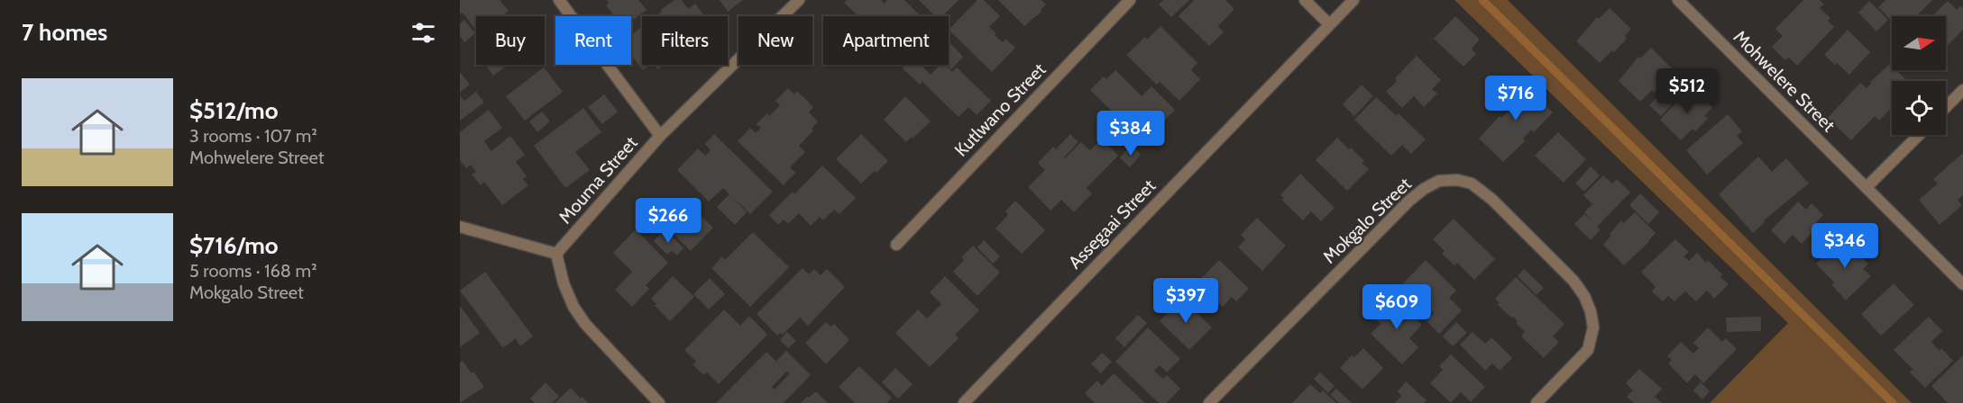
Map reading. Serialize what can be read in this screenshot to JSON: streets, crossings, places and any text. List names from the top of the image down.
{
  "streets": {
    "street": [
      "Mohwelere Street",
      "Kutlwano Street",
      "Mouma Street",
      "Mokgalo Street",
      "Assegaai Street"
    ]
  },
  "north": "right",
  "page": {
    "heading": "7 homes",
    "chip": [
      "Buy",
      "Rent",
      "Filters",
      "New",
      "Apartment"
    ],
    "list": [
      {
        "name": "$512/mo",
        "note": "3 rooms · 107 m² · Mohwelere Street"
      },
      {
        "name": "$716/mo",
        "note": "5 rooms · 168 m² · Mokgalo Street"
      }
    ],
    "price": [
      "$512",
      "$716",
      "$384",
      "$266",
      "$346",
      "$397",
      "$609"
    ]
  }
}
